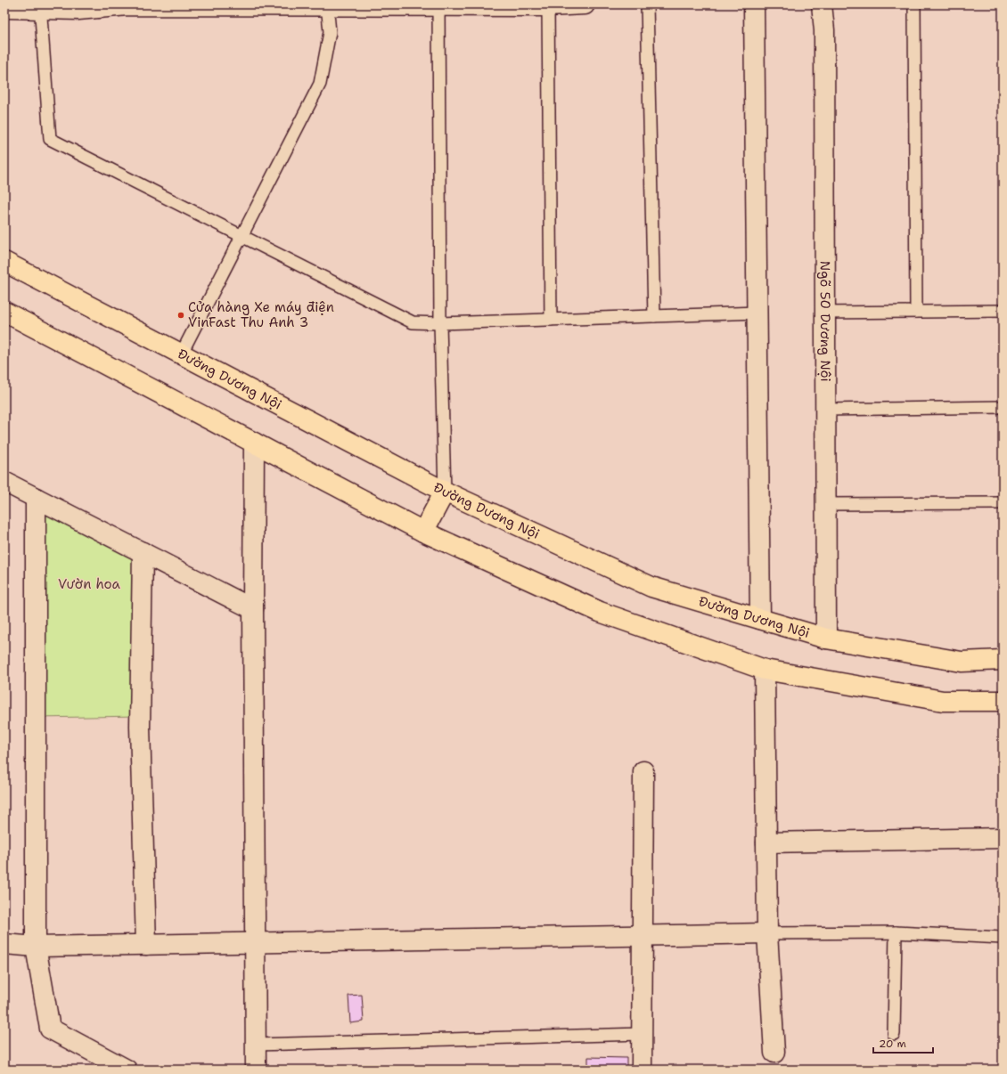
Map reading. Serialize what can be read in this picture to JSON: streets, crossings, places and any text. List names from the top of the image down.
{
  "streets": {
    "main road": ["Đường Dương Nội"],
    "street": ["Ngõ 50 Dương Nội"]
  },
  "crossings": [
    ["Ngõ 50 Dương Nội", "Đường Dương Nội"]
  ],
  "parks": ["Vườn hoa"],
  "places": ["Cửa hàng Xe máy điện VinFast Thu Anh 3"],
  "scale_bar": "20 m"
}
